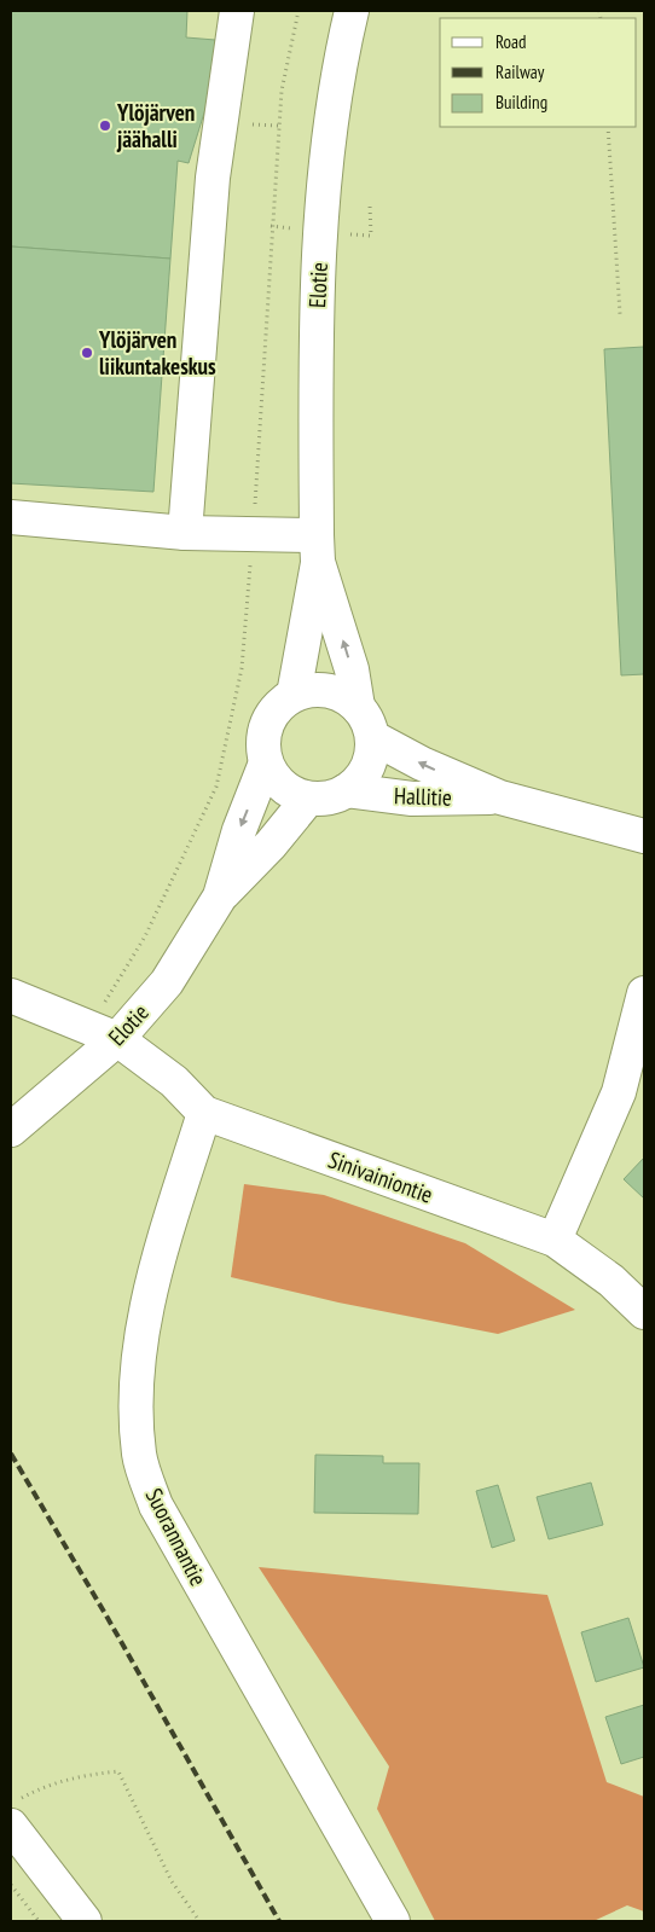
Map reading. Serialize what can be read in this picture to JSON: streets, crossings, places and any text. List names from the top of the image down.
{
  "streets": {
    "street": [
      "Elotie",
      "Hallitie",
      "Sinivainiontie",
      "Suorannantie"
    ]
  },
  "crossings": [
    ["Elotie", "Hallitie"],
    ["Elotie", "Sinivainiontie"],
    ["Sinivainiontie", "Suorannantie"]
  ],
  "places": ["Ylöjärven jäähalli", "Ylöjärven liikuntakeskus"],
  "legend": ["Road", "Railway", "Building"]
}
